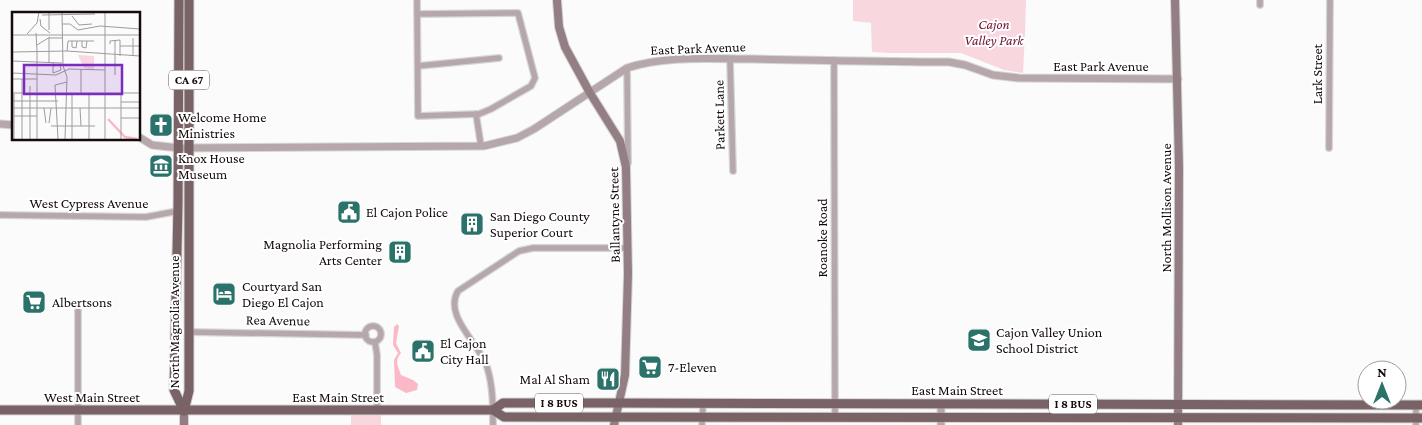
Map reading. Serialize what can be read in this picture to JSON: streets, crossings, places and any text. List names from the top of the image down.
{
  "streets": {
    "main road": [
      "CA 67",
      "North Mollison Avenue",
      "Ballantyne Street",
      "North Magnolia Avenue",
      "East Main Street",
      "West Main Street",
      "I 8 BUS"
    ],
    "street": [
      "East Park Avenue",
      "Lark Street",
      "Parkett Lane",
      "West Cypress Avenue",
      "Roanoke Road",
      "Rea Avenue"
    ]
  },
  "crossings": [
    ["East Park Avenue", "Parkett Lane"],
    ["East Park Avenue", "North Mollison Avenue"],
    ["East Park Avenue", "Ballantyne Street"],
    ["East Park Avenue", "Roanoke Road"],
    ["East Park Avenue", "North Magnolia Avenue"],
    ["West Cypress Avenue", "North Magnolia Avenue"],
    ["North Mollison Avenue", "East Main Street"],
    ["Ballantyne Street", "East Main Street"],
    ["Roanoke Road", "East Main Street"],
    ["Rea Avenue", "North Magnolia Avenue"],
    ["North Magnolia Avenue", "East Main Street"],
    ["North Magnolia Avenue", "West Main Street"],
    ["East Main Street", "West Main Street"]
  ],
  "parks": ["Cajon Valley Park"],
  "places": {
    "church": ["Welcome Home Ministries"],
    "museum": ["Knox House Museum"],
    "public building": ["El Cajon Police", "El Cajon City Hall"],
    "building": ["San Diego County Superior Court", "Magnolia Performing Arts Center"],
    "hotel": ["Courtyard San Diego El Cajon"],
    "supermarket": ["Albertsons", "7-Eleven"],
    "school or university": ["Cajon Valley Union School District"],
    "restaurant": ["Mal Al Sham"]
  },
  "north": "top"
}
